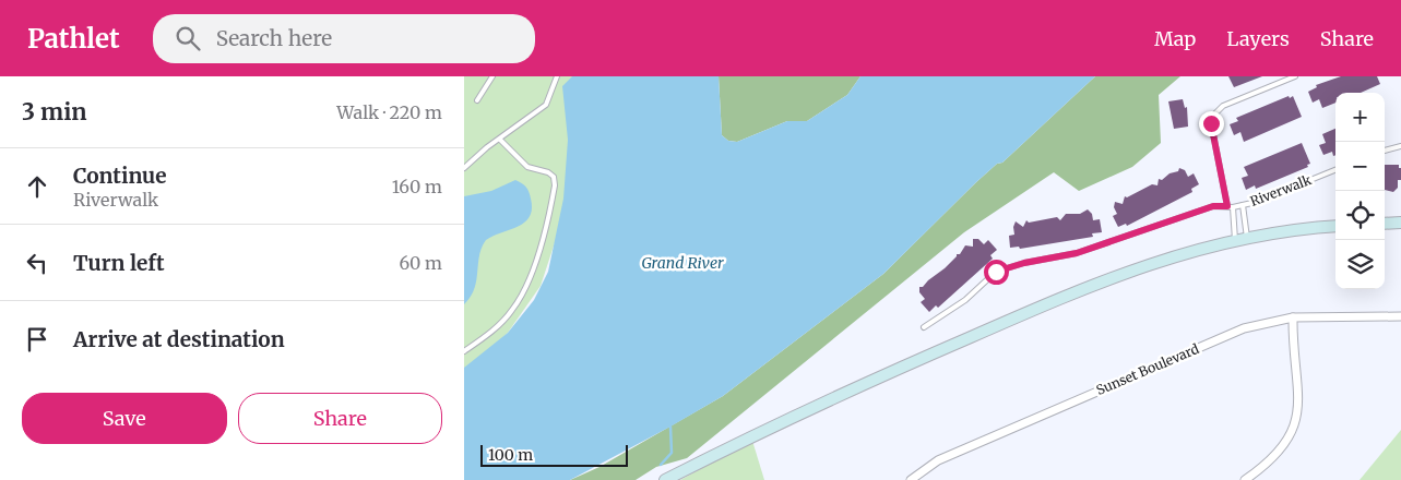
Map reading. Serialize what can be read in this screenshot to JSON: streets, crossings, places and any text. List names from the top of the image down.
{
  "streets": {
    "street": ["Sunset Boulevard"],
    "lane": ["Riverwalk"]
  },
  "water": ["Grand River"],
  "scale_bar": "100 m",
  "page": {
    "header": "Pathlet",
    "search": "Search here",
    "nav": ["Map", "Layers", "Share"],
    "heading": ["3 min", "Walk · 220 m"],
    "map_buttons": ["+", "−"],
    "list": [
      ["Continue", "Riverwalk", "160 m"],
      ["Turn left", "60 m"],
      "Arrive at destination"
    ],
    "buttons": ["Save", "Share"],
    "scale": "100 m"
  }
}
